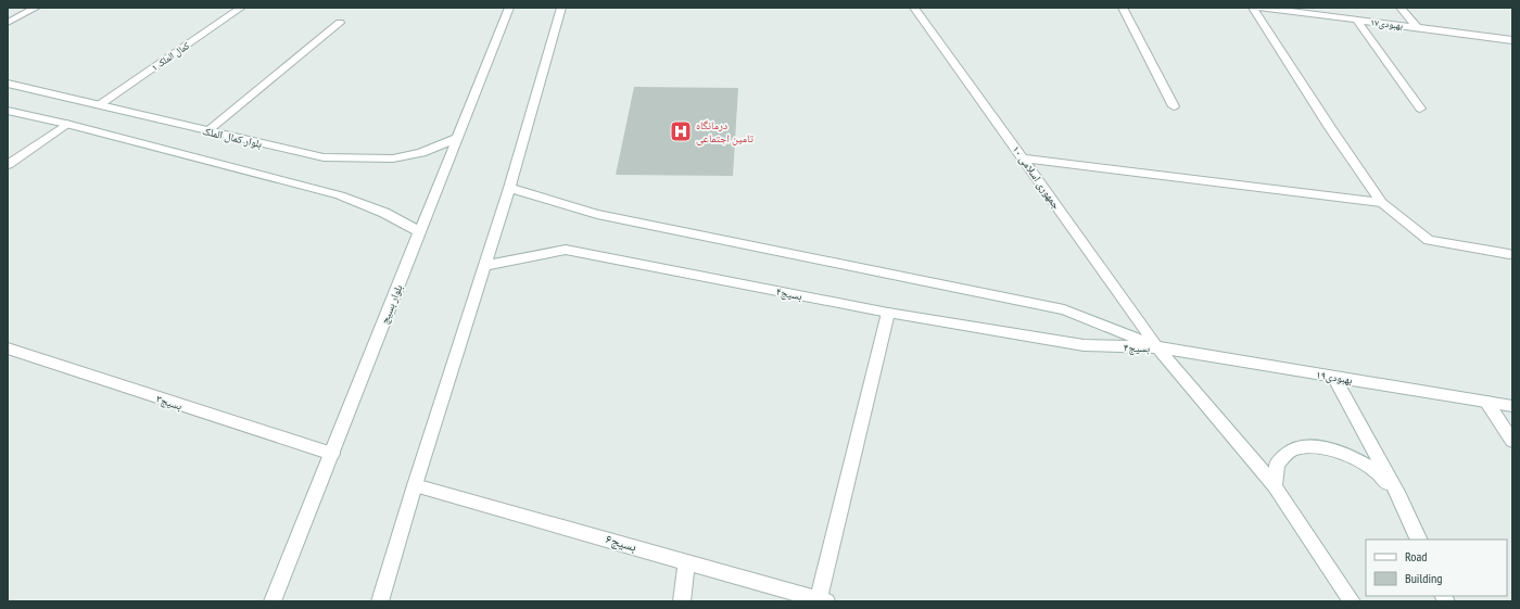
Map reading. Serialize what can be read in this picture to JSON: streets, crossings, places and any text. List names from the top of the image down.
{
  "streets": {
    "street": [
      "بهبودی۱۷",
      "کمال الملک ۱",
      "بلوار کمال الملک",
      "جمهوری اسلامی ۱۰",
      "بسیج۴",
      "بلوار بسیج",
      "بهبودی۱۹",
      "بسیج۳",
      "بسیج۶"
    ]
  },
  "crossings": [
    ["کمال الملک ۱", "بلوار کمال الملک"],
    ["بلوار کمال الملک", "بلوار بسیج"],
    ["جمهوری اسلامی ۱۰", "بسیج۴"],
    ["جمهوری اسلامی ۱۰", "بهبودی۱۹"],
    ["بسیج۴", "بهبودی۱۹"],
    ["بلوار بسیج", "بسیج۳"]
  ],
  "places": {
    "hospital": ["درمانگاه تامین اجتماعی"]
  },
  "legend": ["Road", "Building"]
}
